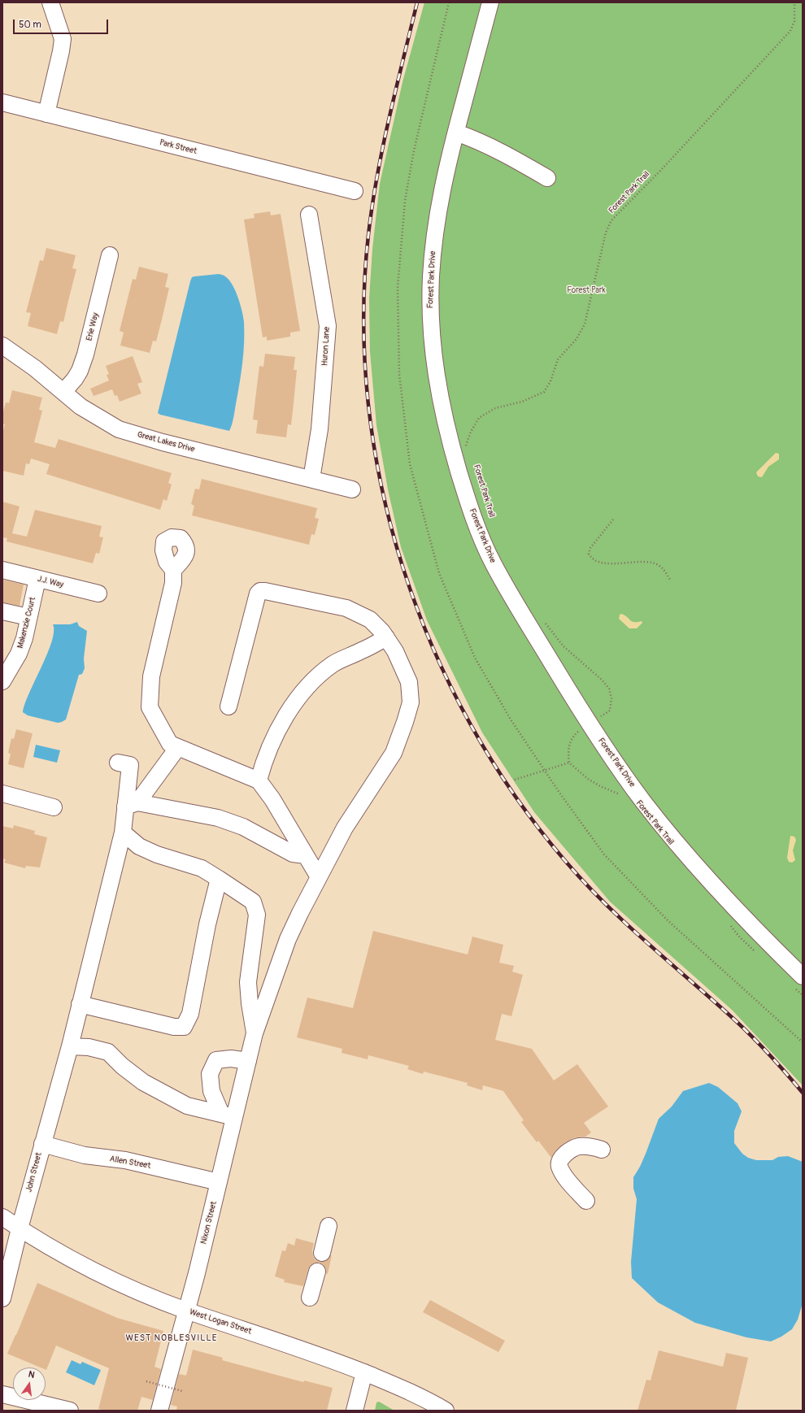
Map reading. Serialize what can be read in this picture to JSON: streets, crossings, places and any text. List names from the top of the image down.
{
  "streets": {
    "street": [
      "Park Street",
      "Forest Park Drive",
      "Erie Way",
      "Huron Lane",
      "Great Lakes Drive",
      "J.J. Way",
      "Makenzie Court",
      "Allen Street",
      "John Street",
      "Nixon Street",
      "West Logan Street"
    ],
    "path": ["Forest Park Trail"]
  },
  "crossings": [
    ["Erie Way", "Great Lakes Drive"],
    ["Huron Lane", "Great Lakes Drive"],
    ["J.J. Way", "Makenzie Court"],
    ["Allen Street", "John Street"],
    ["Allen Street", "Nixon Street"],
    ["John Street", "West Logan Street"],
    ["Nixon Street", "West Logan Street"]
  ],
  "districts": ["WEST NOBLESVILLE"],
  "parks": ["Forest Park"],
  "scale_bar": "50 m",
  "north": "top"
}
